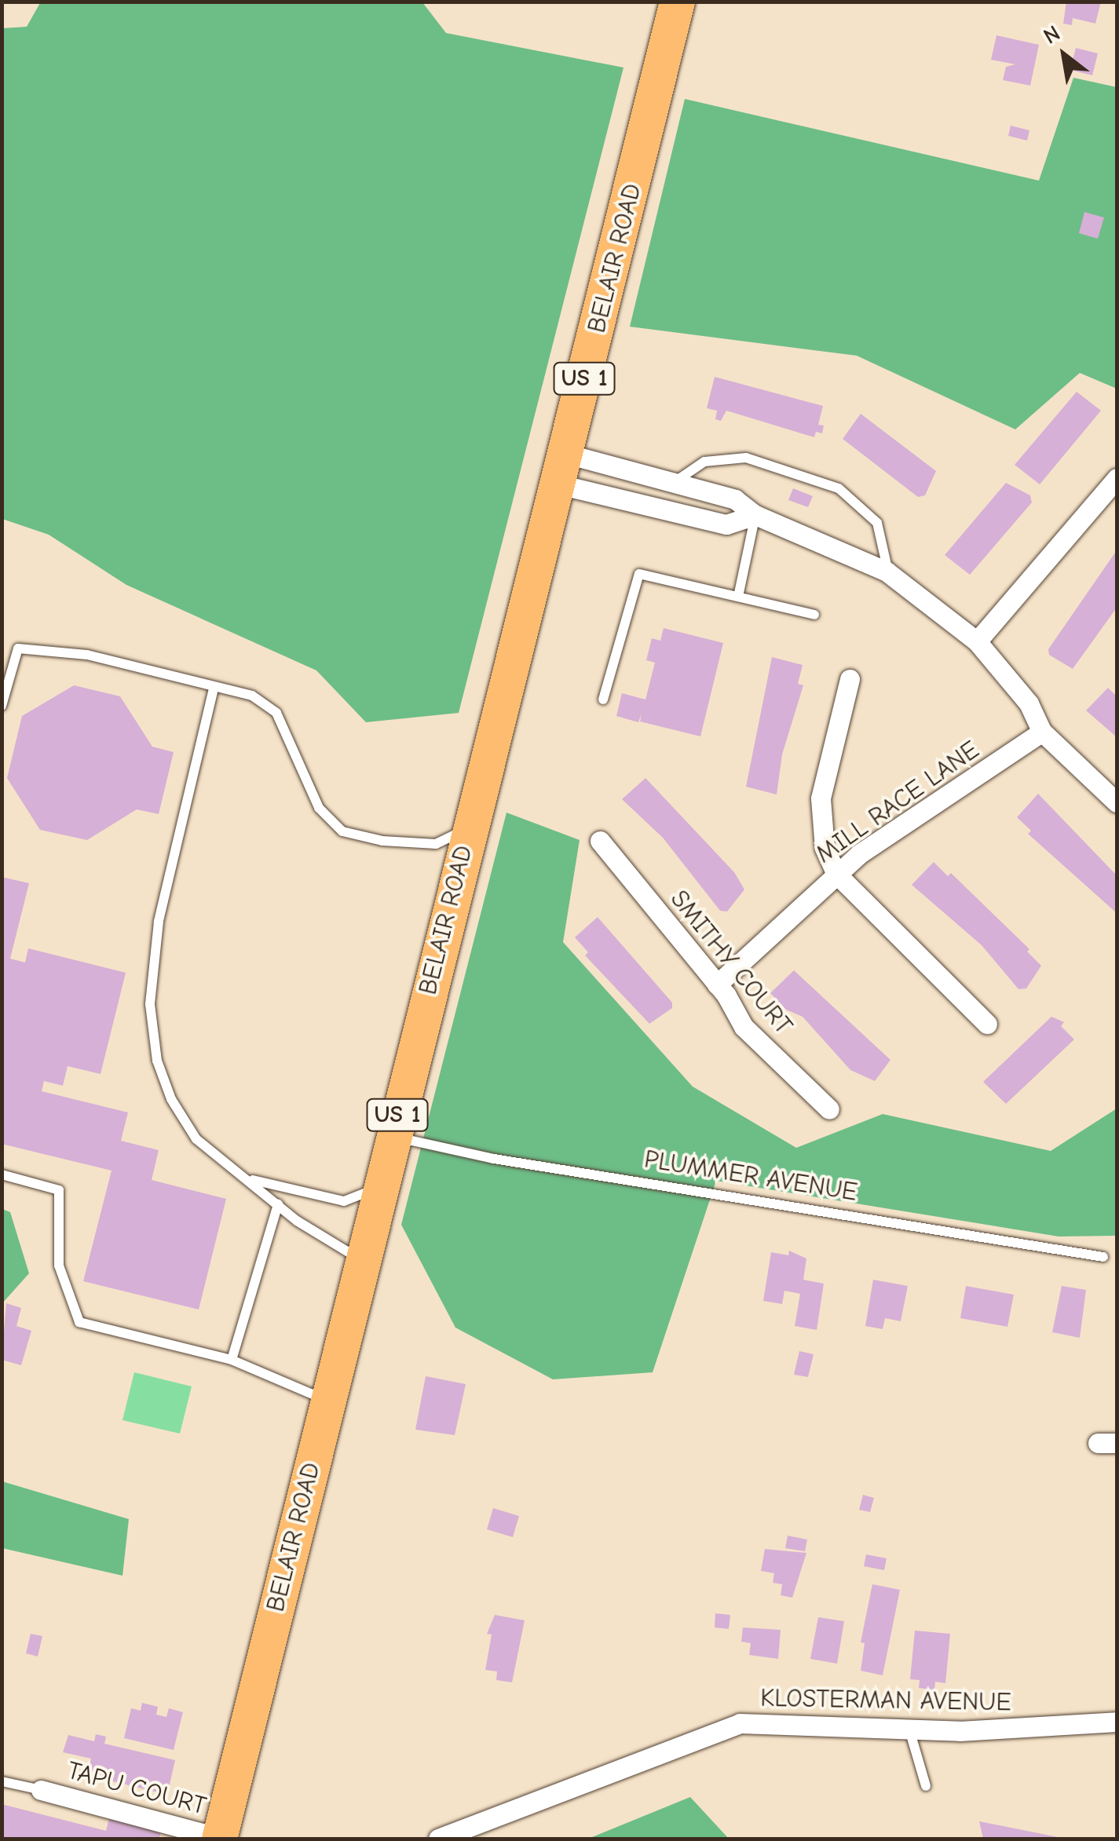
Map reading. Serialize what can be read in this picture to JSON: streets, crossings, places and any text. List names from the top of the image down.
{
  "streets": {
    "highway": ["BELAIR ROAD", "US 1"],
    "street": [
      "MILL RACE LANE",
      "SMITHY COURT",
      "KLOSTERMAN AVENUE",
      "TAPU COURT"
    ],
    "lane": ["PLUMMER AVENUE"]
  },
  "crossings": [
    ["BELAIR ROAD", "PLUMMER AVENUE"],
    ["BELAIR ROAD", "TAPU COURT"],
    ["MILL RACE LANE", "SMITHY COURT"]
  ],
  "north": "top left"
}
